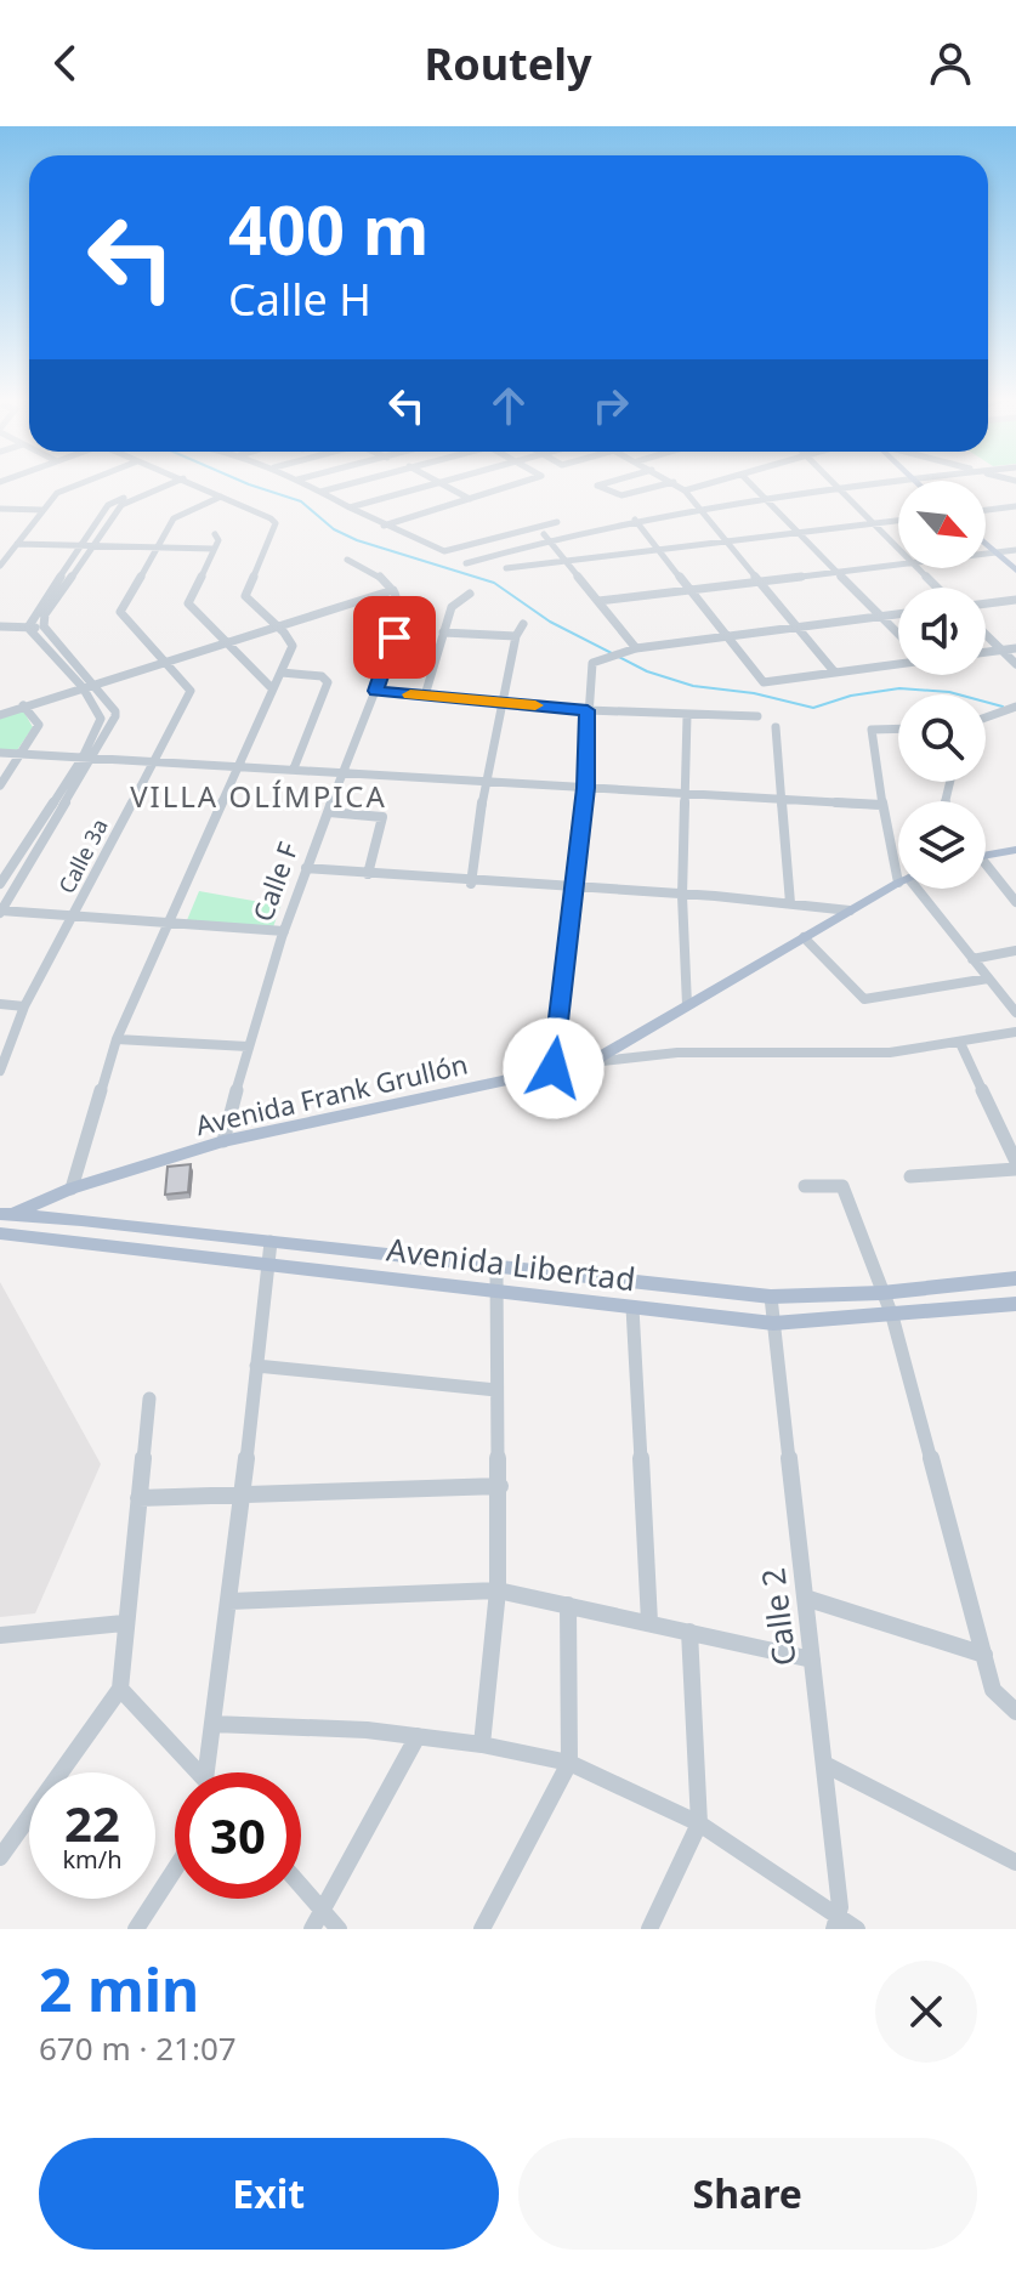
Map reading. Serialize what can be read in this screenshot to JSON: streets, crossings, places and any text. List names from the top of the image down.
{
  "streets": {
    "main road": ["Avenida Frank Grullón", "Avenida Libertad"],
    "street": ["Calle 3a", "Calle F", "Calle 2"]
  },
  "crossings": [
    ["Calle F", "Avenida Frank Grullón"],
    ["Avenida Frank Grullón", "Avenida Libertad"],
    ["Avenida Libertad", "Calle 2"]
  ],
  "districts": ["VILLA OLÍMPICA"],
  "north": "bottom right",
  "page": {
    "header": "Routely",
    "turn": ["400 m", "Calle H"],
    "speed": "22 km/h",
    "limit": "30",
    "heading": ["2 min", "670 m · 21:07"],
    "buttons": ["Exit", "Share"]
  }
}
